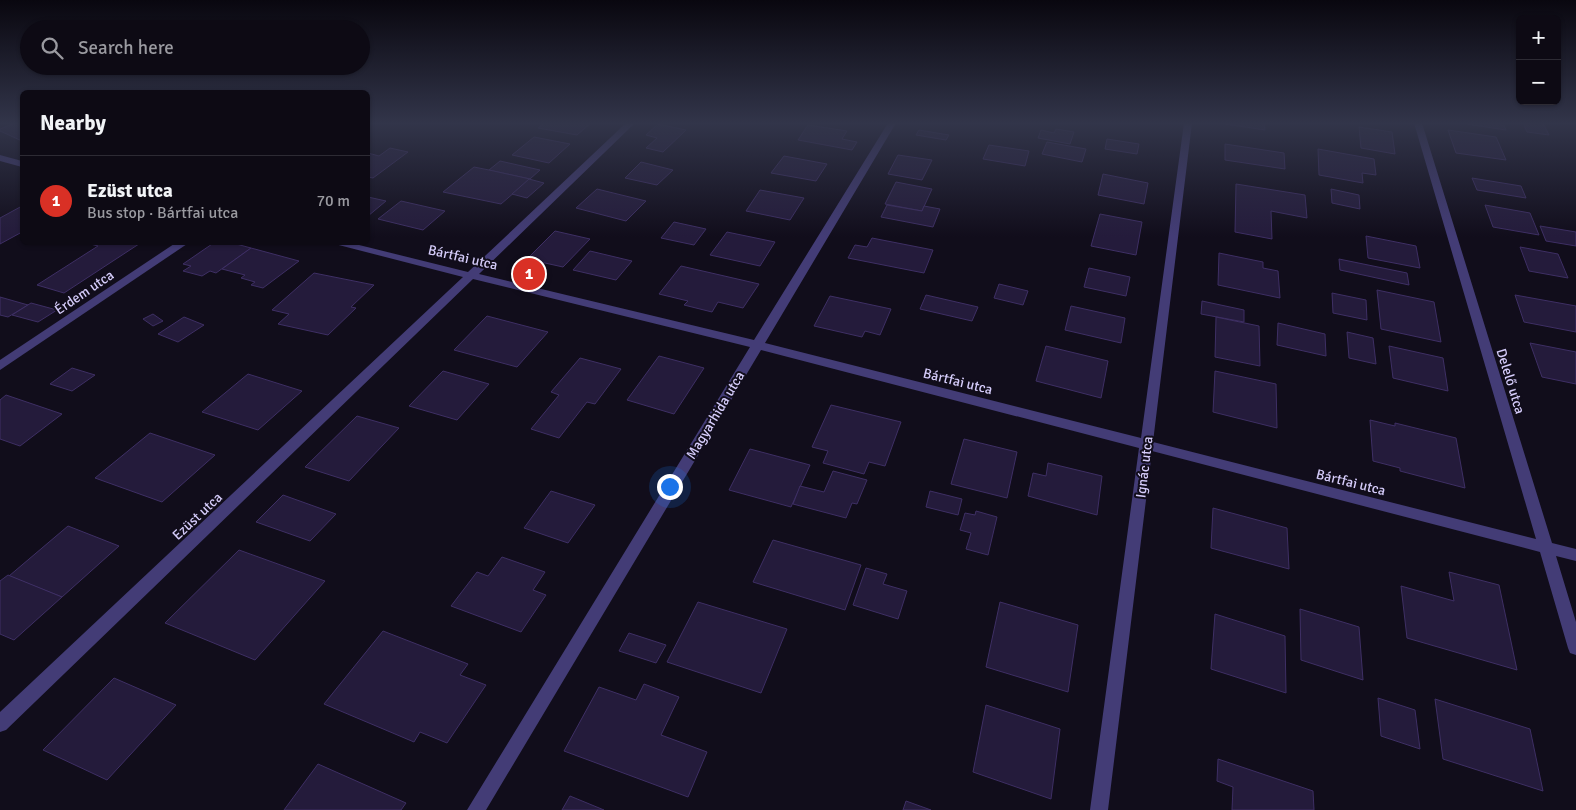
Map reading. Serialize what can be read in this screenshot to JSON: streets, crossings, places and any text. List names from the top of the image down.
{
  "streets": {
    "street": [
      "Bártfai utca",
      "Érdem utca",
      "Delelő utca",
      "Magyarhida utca",
      "Ignác utca",
      "Ezüst utca"
    ]
  },
  "crossings": [
    ["Bártfai utca", "Delelő utca"],
    ["Bártfai utca", "Magyarhida utca"],
    ["Bártfai utca", "Ignác utca"],
    ["Bártfai utca", "Ezüst utca"]
  ],
  "page": {
    "map_buttons": ["+", "−"],
    "search": "Search here",
    "heading": "Nearby",
    "list": [
      {
        "mark": "1",
        "name": "Ezüst utca",
        "note": "Bus stop · Bártfai utca",
        "value": "70 m"
      }
    ],
    "pins": "1"
  }
}
